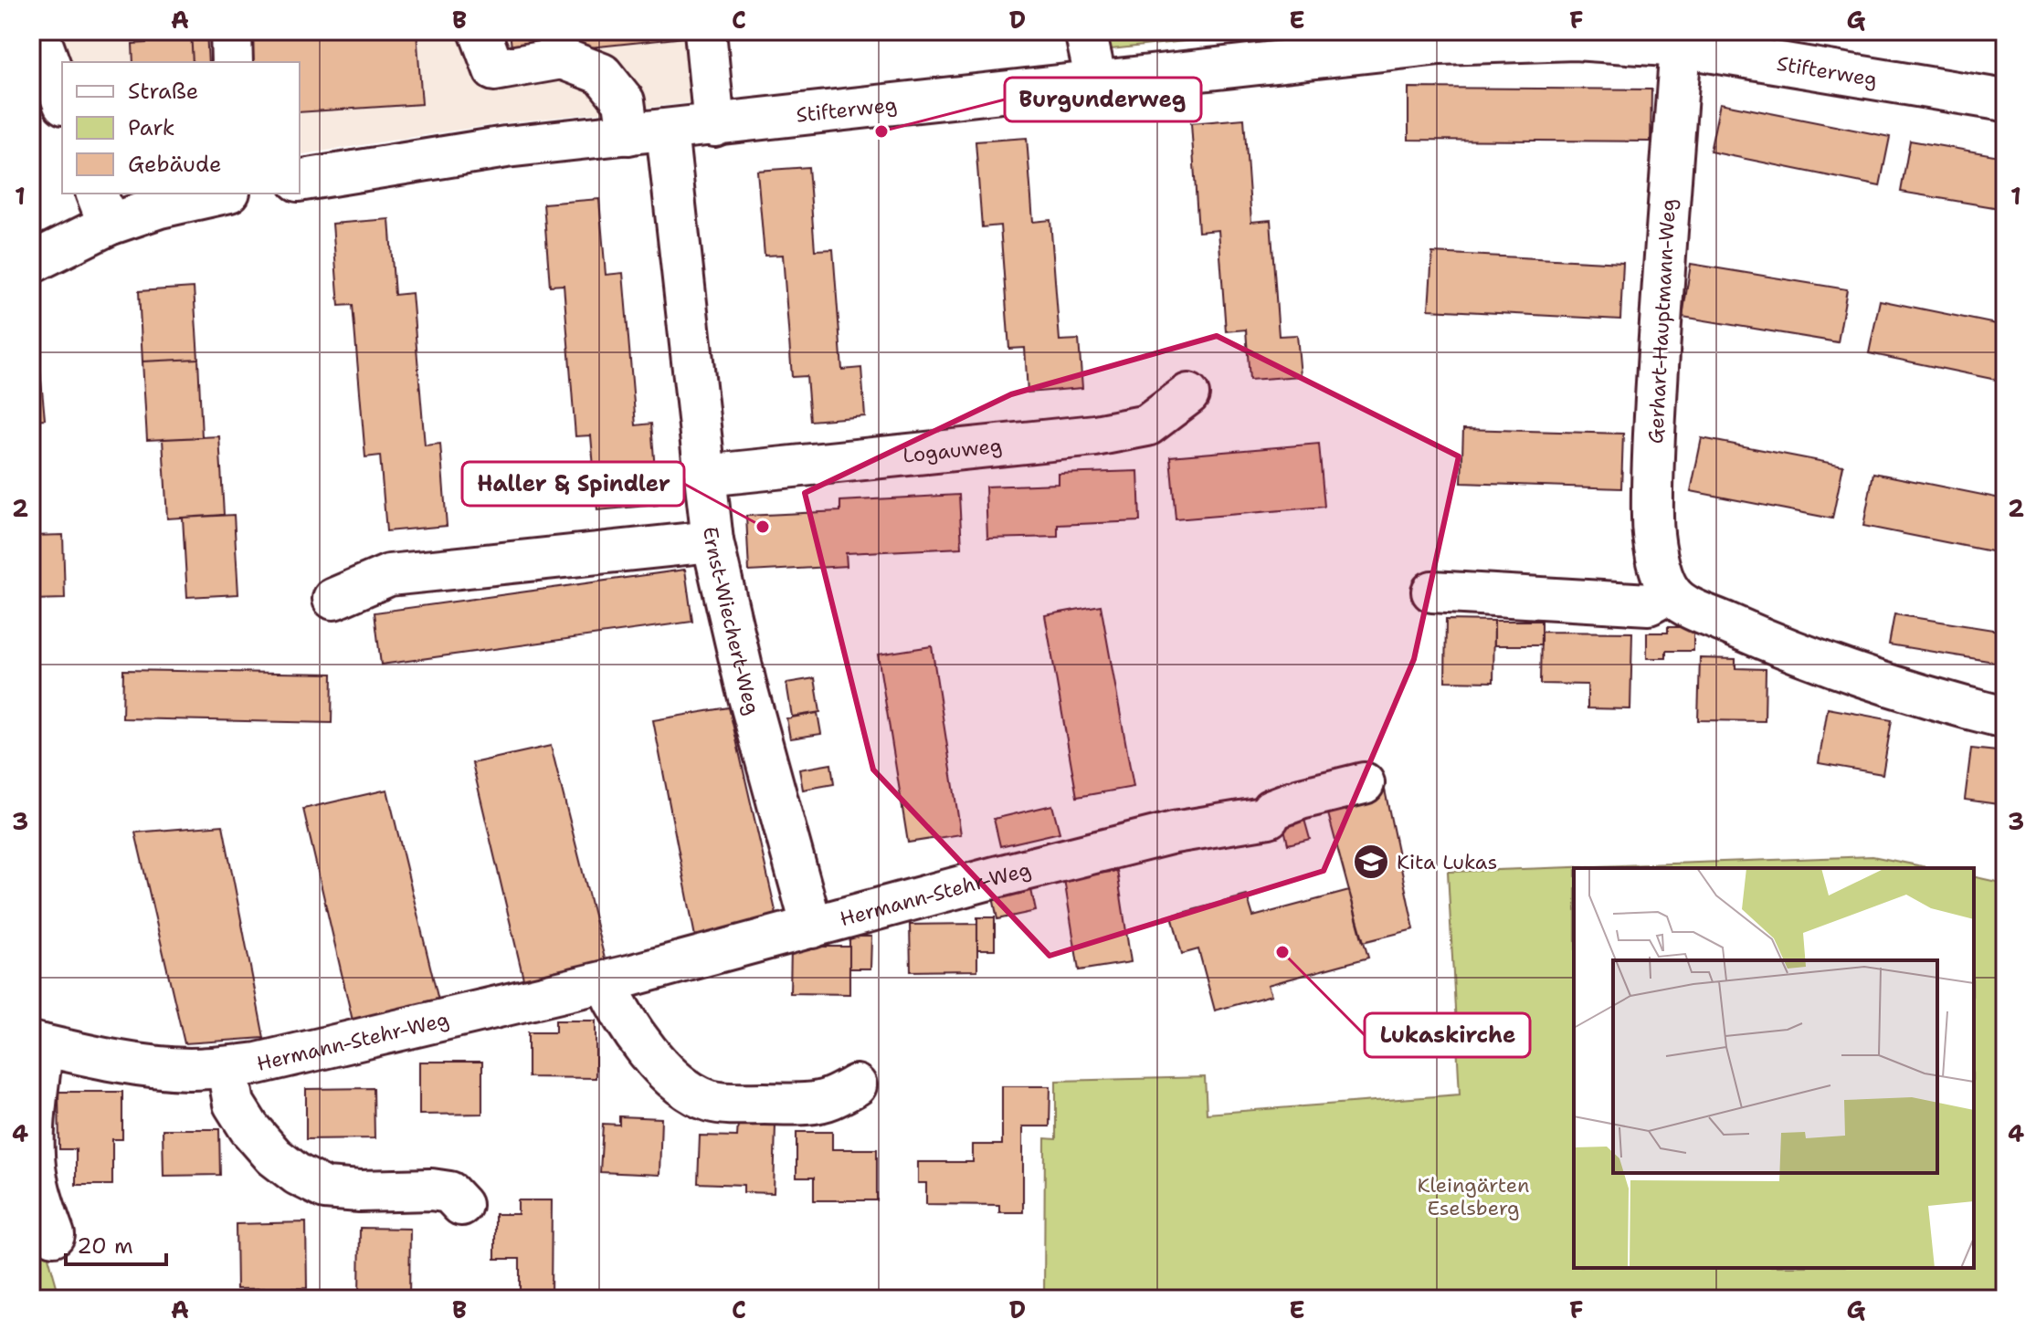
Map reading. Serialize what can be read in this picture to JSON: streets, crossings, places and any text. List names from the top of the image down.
{
  "streets": {
    "street": [
      "Stifterweg",
      "Gerhart-Hauptmann-Weg",
      "Logauweg",
      "Ernst-Wiechert-Weg",
      "Hermann-Stehr-Weg"
    ]
  },
  "crossings": [
    ["Stifterweg", "Gerhart-Hauptmann-Weg"],
    ["Stifterweg", "Ernst-Wiechert-Weg"],
    ["Logauweg", "Ernst-Wiechert-Weg"],
    ["Ernst-Wiechert-Weg", "Hermann-Stehr-Weg"]
  ],
  "parks": ["Kleingärten Eselsberg"],
  "places": {
    "other": ["Burgunderweg", "Haller & Spindler", "Lukaskirche"],
    "school or university": ["Kita Lukas"]
  },
  "legend": ["Straße", "Park", "Gebäude"],
  "scale_bar": "20 m",
  "grid": {
    "columns": [
      "A",
      "B",
      "C",
      "D",
      "E",
      "F",
      "G"
    ],
    "rows": [
      "1",
      "2",
      "3",
      "4"
    ]
  }
}
